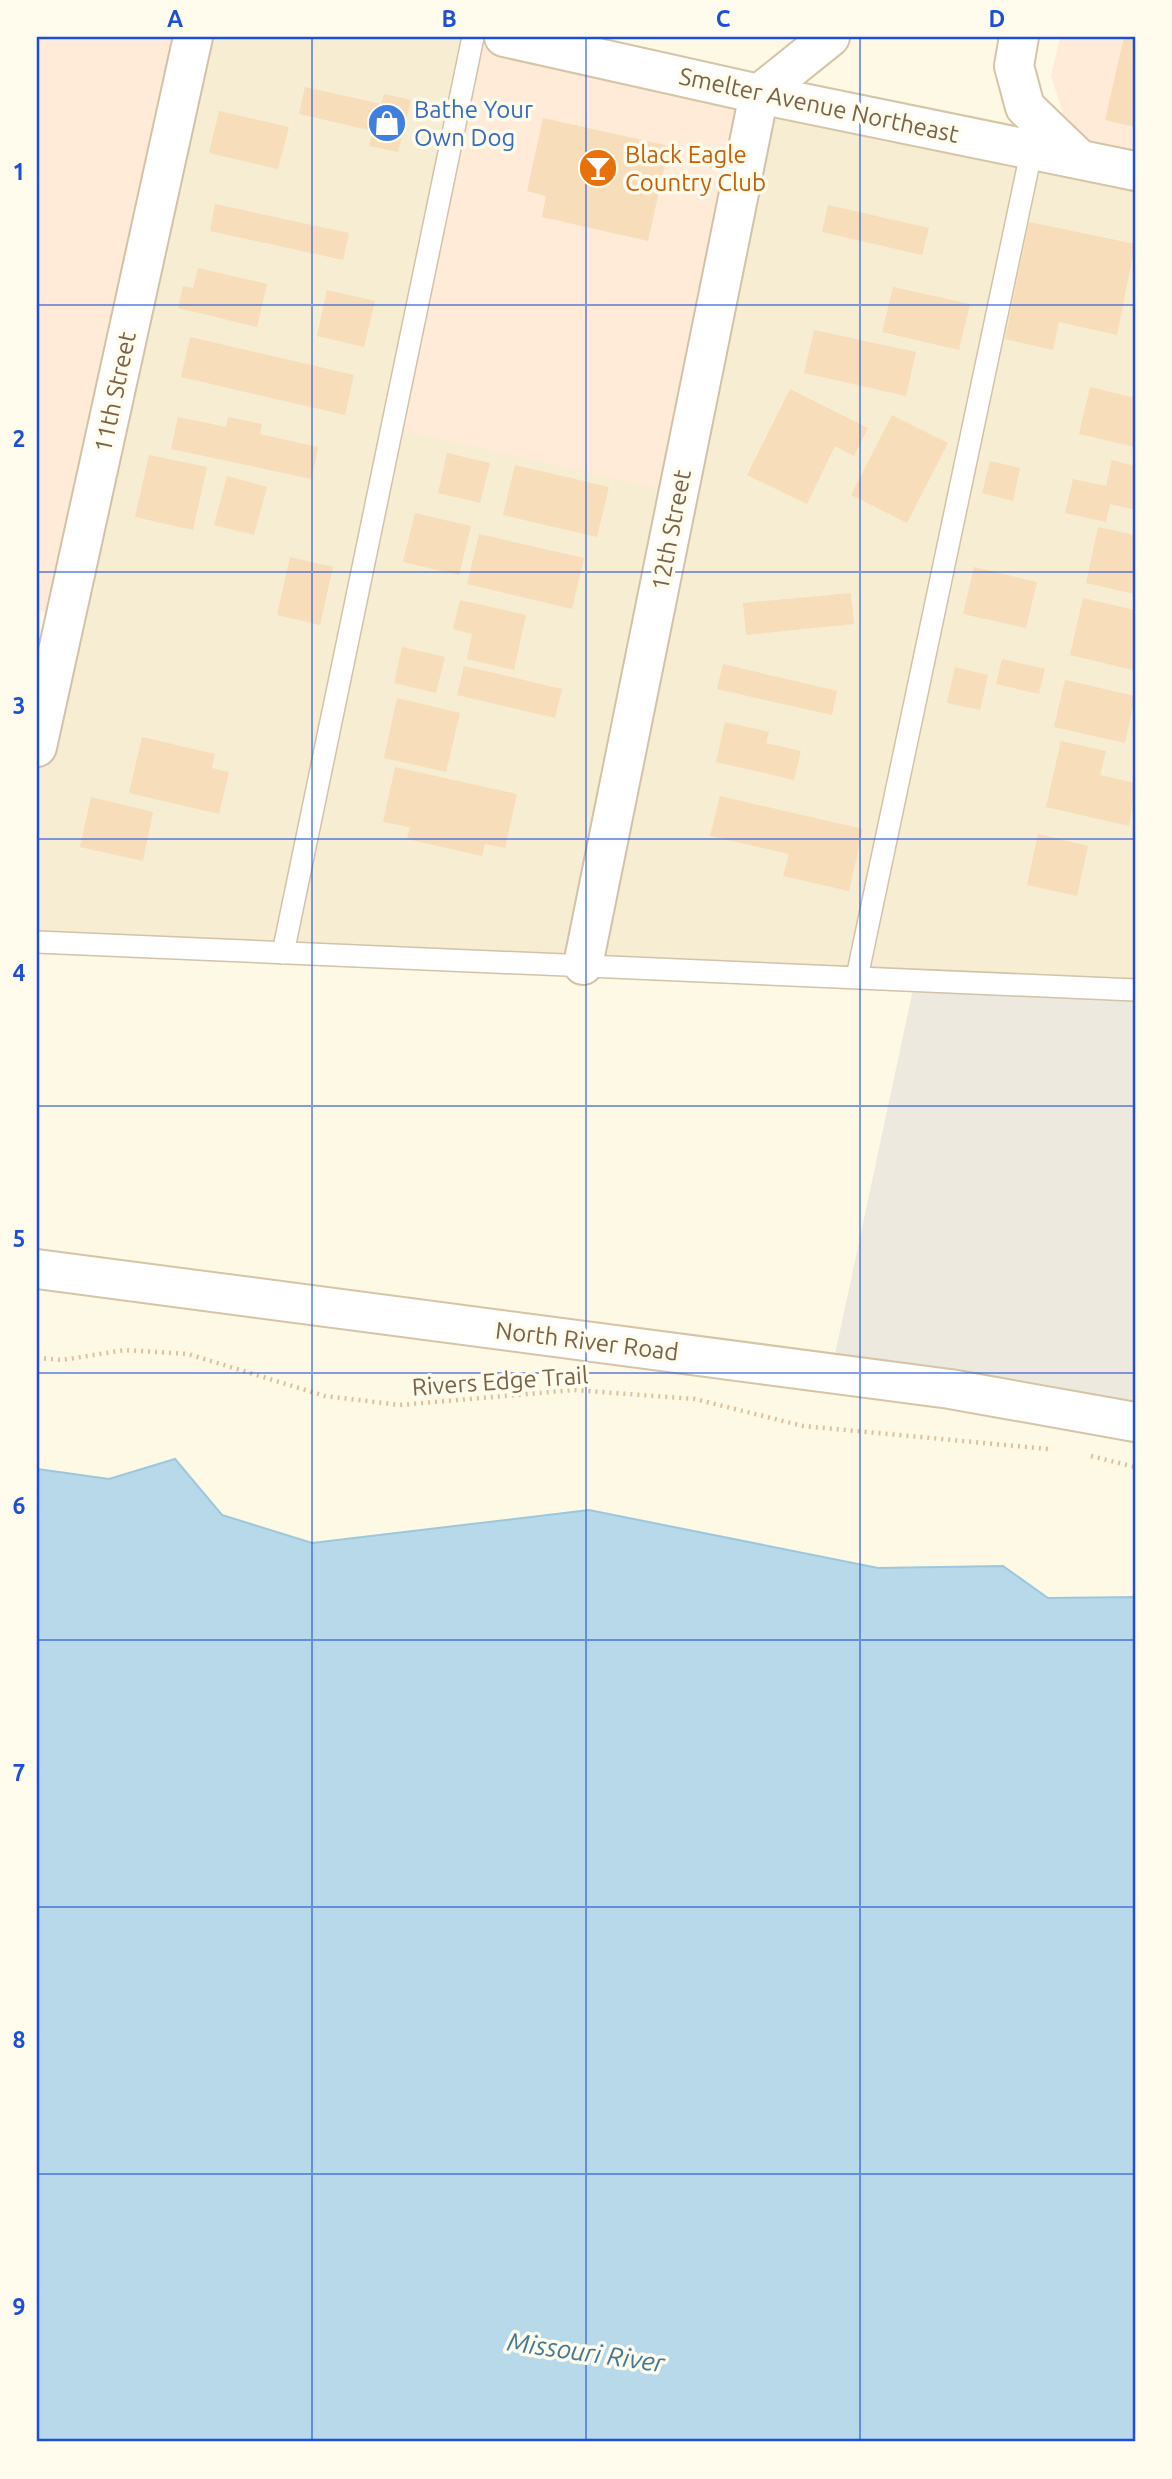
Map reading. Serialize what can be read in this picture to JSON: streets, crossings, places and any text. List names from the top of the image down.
{
  "streets": {
    "street": [
      "Smelter Avenue Northeast",
      "11th Street",
      "12th Street",
      "North River Road"
    ],
    "path": ["Rivers Edge Trail"]
  },
  "crossings": [
    ["Smelter Avenue Northeast", "12th Street"]
  ],
  "water": ["Missouri River"],
  "places": {
    "shop": ["Bathe Your Own Dog"],
    "bar": ["Black Eagle Country Club"]
  },
  "grid": {
    "columns": [
      "A",
      "B",
      "C",
      "D"
    ],
    "rows": [
      "1",
      "2",
      "3",
      "4",
      "5",
      "6",
      "7",
      "8",
      "9"
    ]
  }
}
